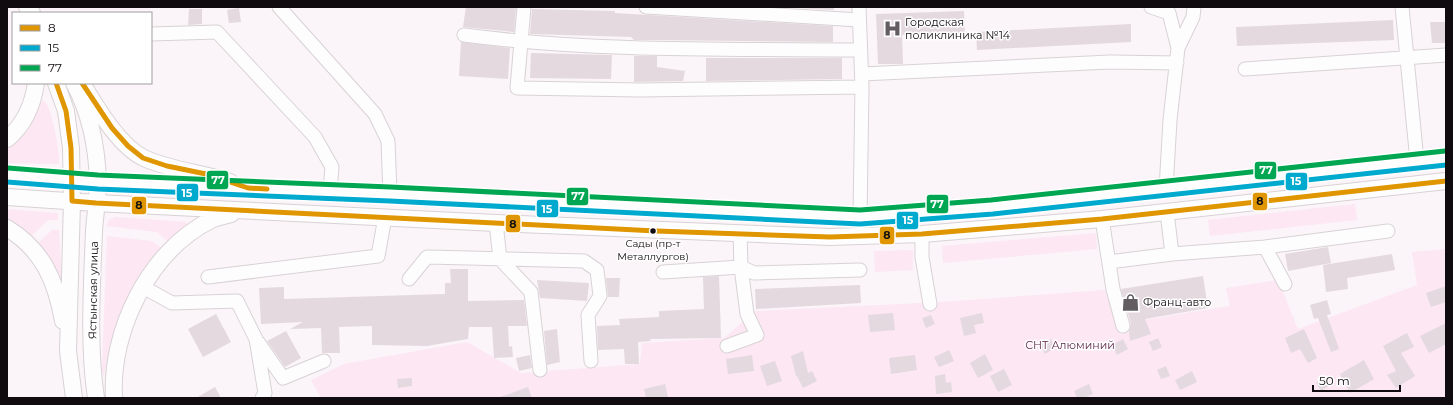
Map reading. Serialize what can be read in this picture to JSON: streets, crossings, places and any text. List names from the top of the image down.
{
  "streets": {
    "main road": ["Ястынская улица"]
  },
  "parks": ["СНТ Алюминий"],
  "places": {
    "hospital": ["Городская поликлиника №14"],
    "other": ["Сады (пр-т Металлургов)"],
    "shop": ["Франц-авто"]
  },
  "lines": ["transit line 8", "transit line 77", "transit line 15"],
  "legend": ["8", "15", "77"],
  "scale_bar": "50 m"
}
